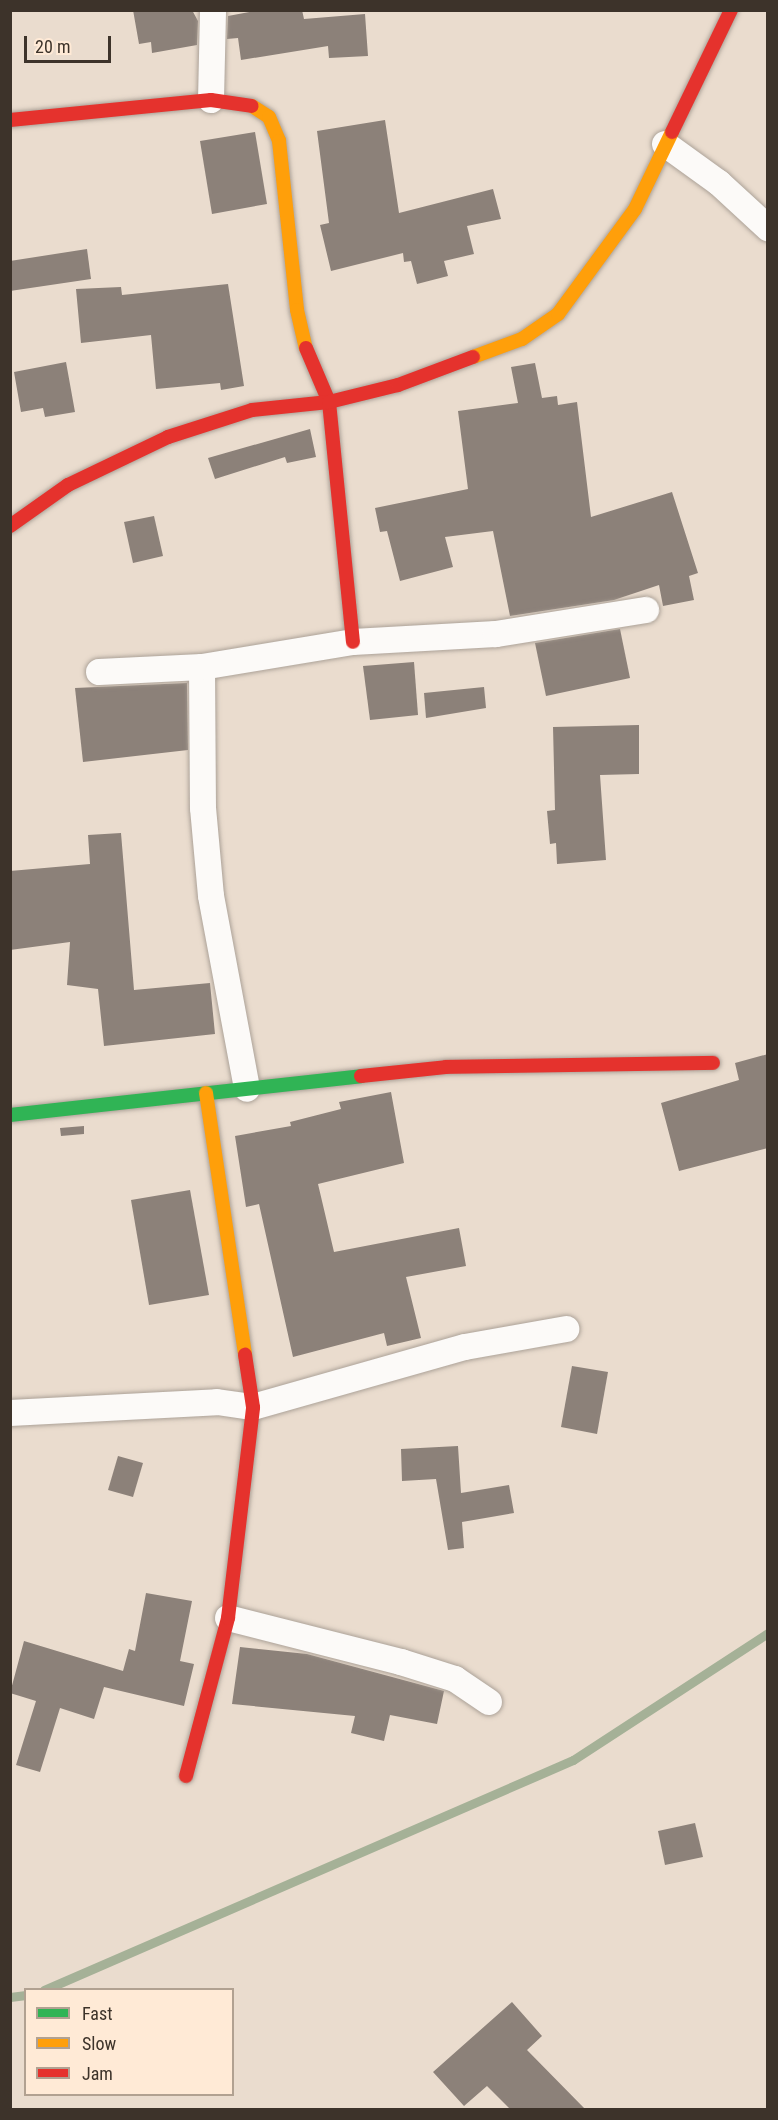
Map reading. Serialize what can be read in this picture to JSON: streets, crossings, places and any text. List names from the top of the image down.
{
  "legend": ["Fast", "Slow", "Jam"],
  "scale_bar": "20 m"
}
